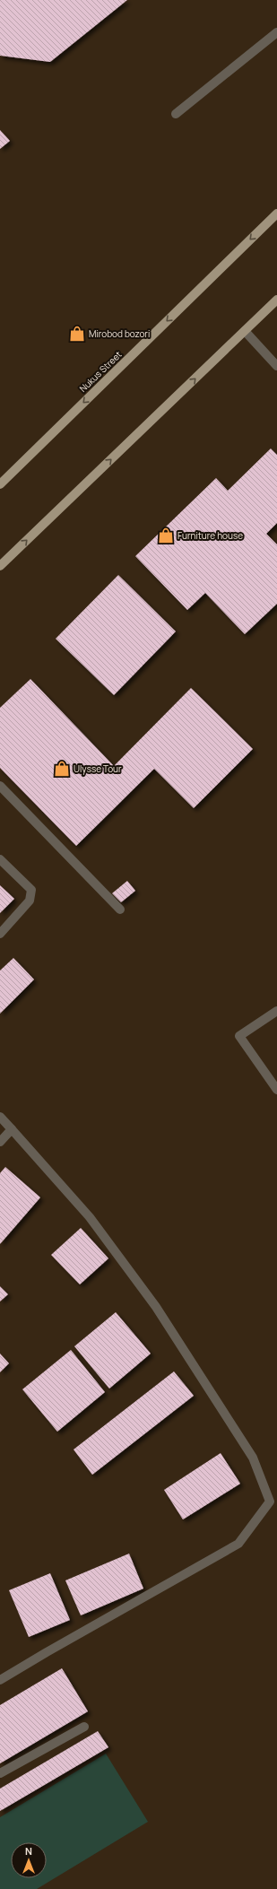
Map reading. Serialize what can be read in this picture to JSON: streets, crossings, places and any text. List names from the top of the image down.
{
  "streets": {
    "main road": ["Nukus Street"]
  },
  "places": {
    "shop": ["Mirobod bozori", "Furniture house", "Ulysse Tour"]
  },
  "north": "top"
}
